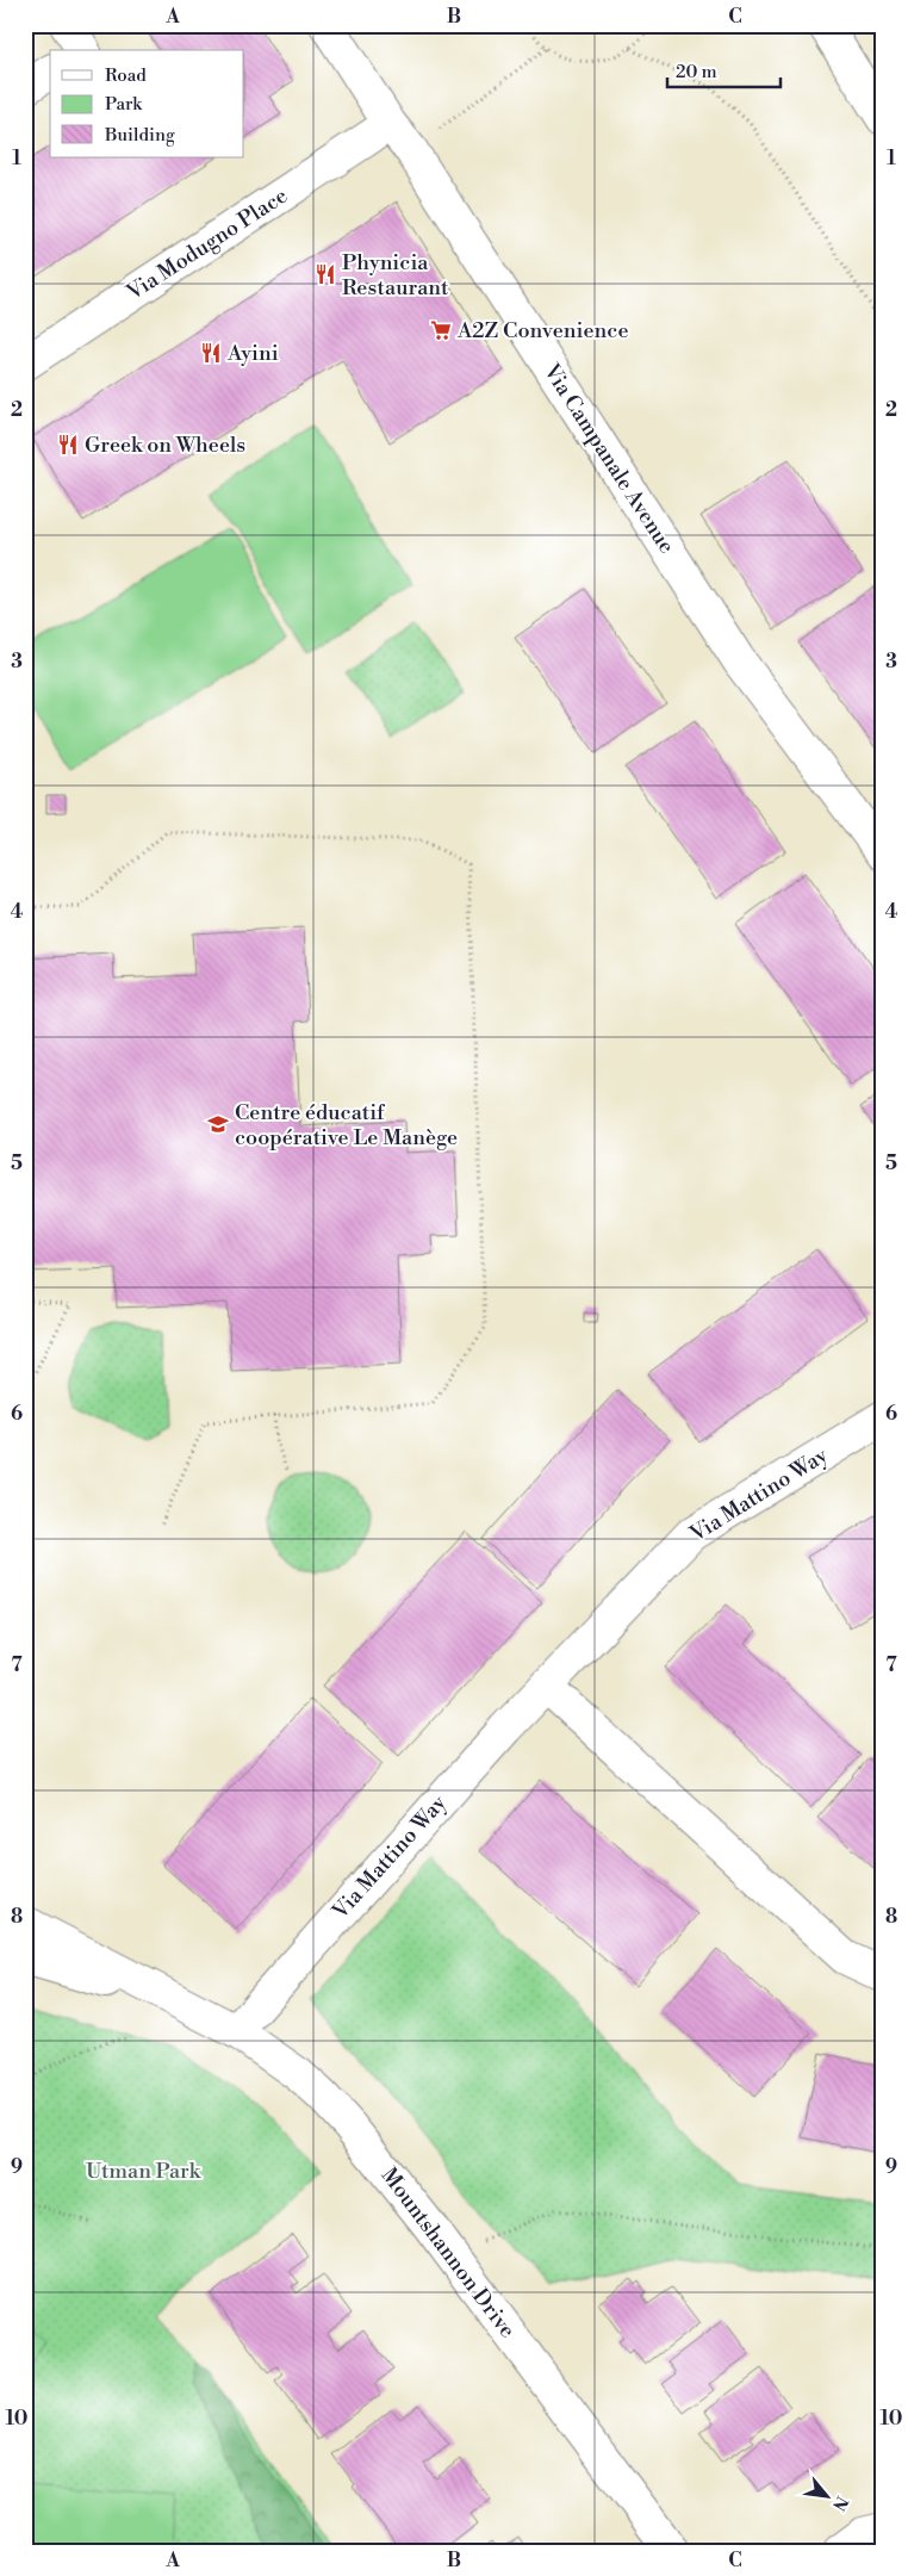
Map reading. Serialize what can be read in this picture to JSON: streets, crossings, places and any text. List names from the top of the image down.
{
  "streets": {
    "street": [
      "Via Modugno Place",
      "Via Campanale Avenue",
      "Via Mattino Way",
      "Mountshannon Drive"
    ]
  },
  "crossings": [
    ["Via Modugno Place", "Via Campanale Avenue"],
    ["Via Mattino Way", "Mountshannon Drive"]
  ],
  "parks": ["Utman Park"],
  "places": {
    "restaurant": ["Phynicia Restaurant", "Ayini", "Greek on Wheels"],
    "supermarket": ["A2Z Convenience"],
    "school or university": ["Centre éducatif coopérative Le Manège"]
  },
  "legend": ["Road", "Park", "Building"],
  "scale_bar": "20 m",
  "north": "bottom right",
  "grid": {
    "columns": ["A", "B", "C"],
    "rows": [
      "1",
      "2",
      "3",
      "4",
      "5",
      "6",
      "7",
      "8",
      "9",
      "10"
    ]
  }
}
